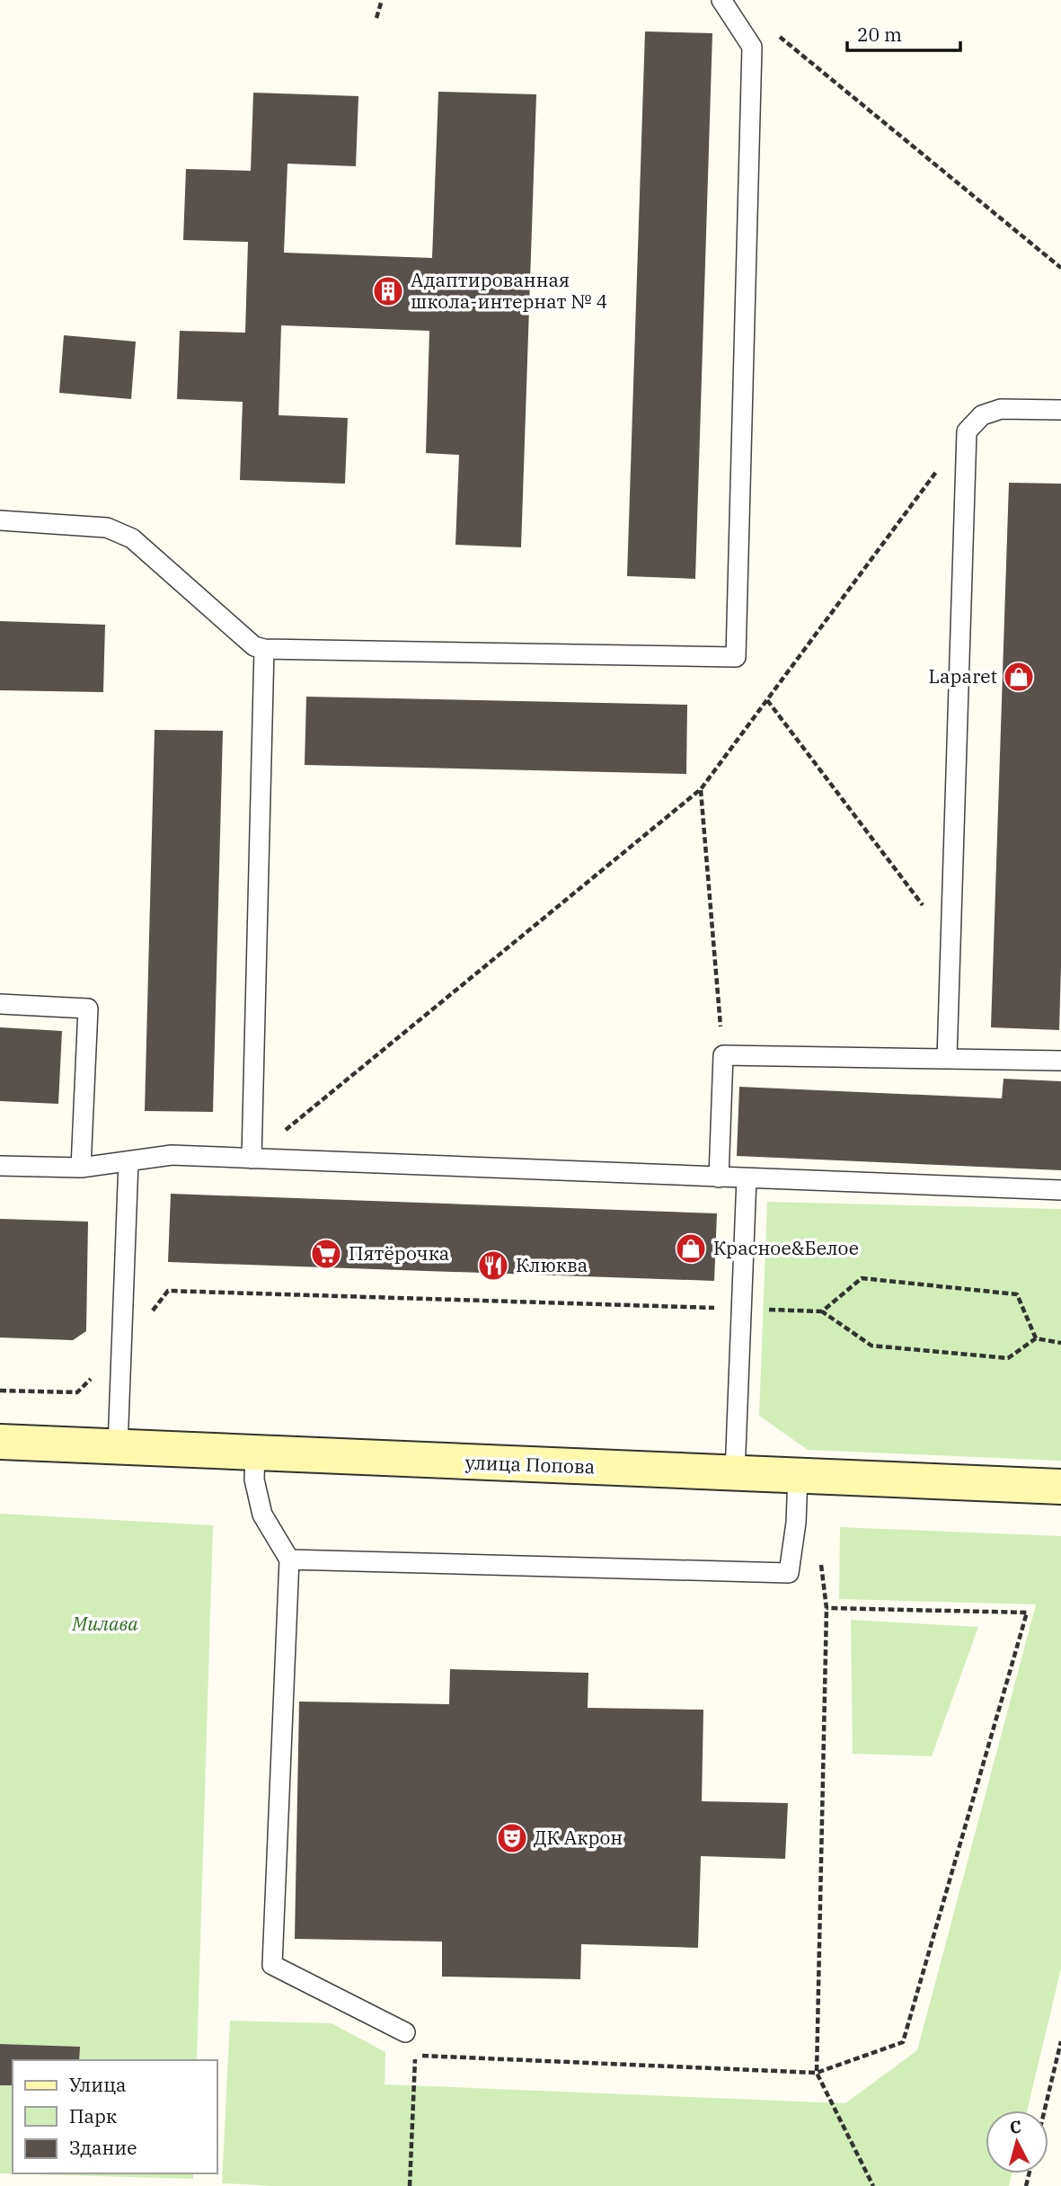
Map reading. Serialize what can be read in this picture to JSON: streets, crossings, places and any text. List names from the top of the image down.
{
  "streets": {
    "street": ["улица Попова"]
  },
  "parks": ["Милава"],
  "places": {
    "building": ["Адаптированная школа-интернат № 4"],
    "shop": ["Laparet", "Красное&Белое"],
    "supermarket": ["Пятёрочка"],
    "restaurant": ["Клюква"],
    "theatre": ["ДК Акрон"]
  },
  "legend": ["Улица", "Парк", "Здание"],
  "scale_bar": "20 m",
  "north": "top"
}
